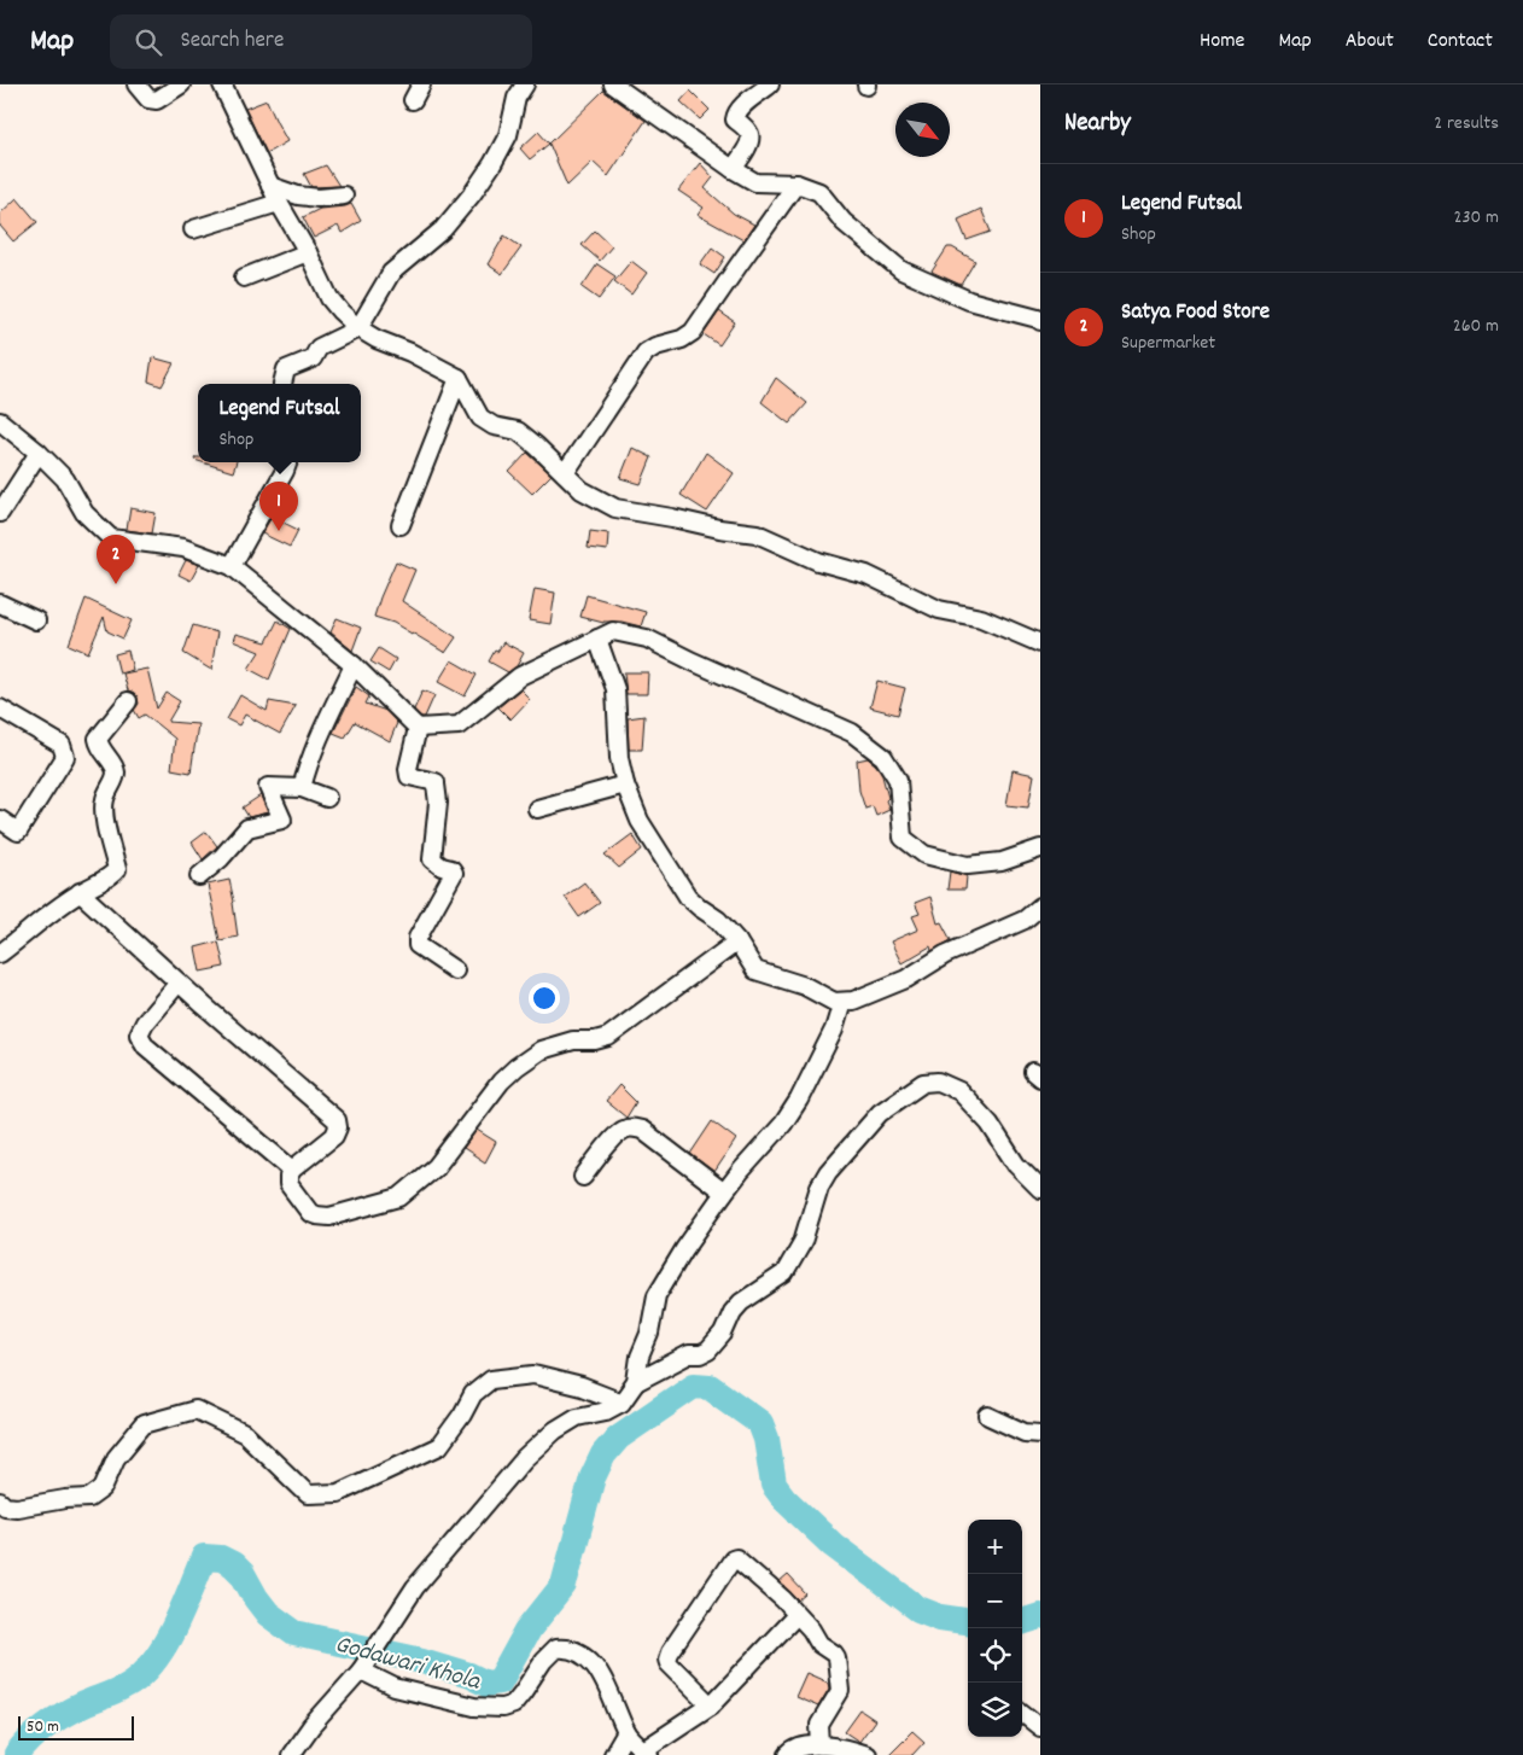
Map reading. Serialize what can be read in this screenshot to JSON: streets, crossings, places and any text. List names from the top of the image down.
{
  "water": ["Godawari Khola"],
  "scale_bar": "50 m",
  "north": "bottom right",
  "page": {
    "header": "Map",
    "search": "Search here",
    "nav": [
      "Home",
      "Map",
      "About",
      "Contact"
    ],
    "heading": ["Nearby", "2 results"],
    "list": [
      {
        "mark": "1",
        "name": "Legend Futsal",
        "note": "Shop",
        "value": "230 m"
      },
      {
        "mark": "2",
        "name": "Satya Food Store",
        "note": "Supermarket",
        "value": "260 m"
      }
    ],
    "popup": ["Legend Futsal", "Shop"],
    "pins": ["1", "2"],
    "map_buttons": ["+", "−"],
    "scale": "50 m"
  }
}
